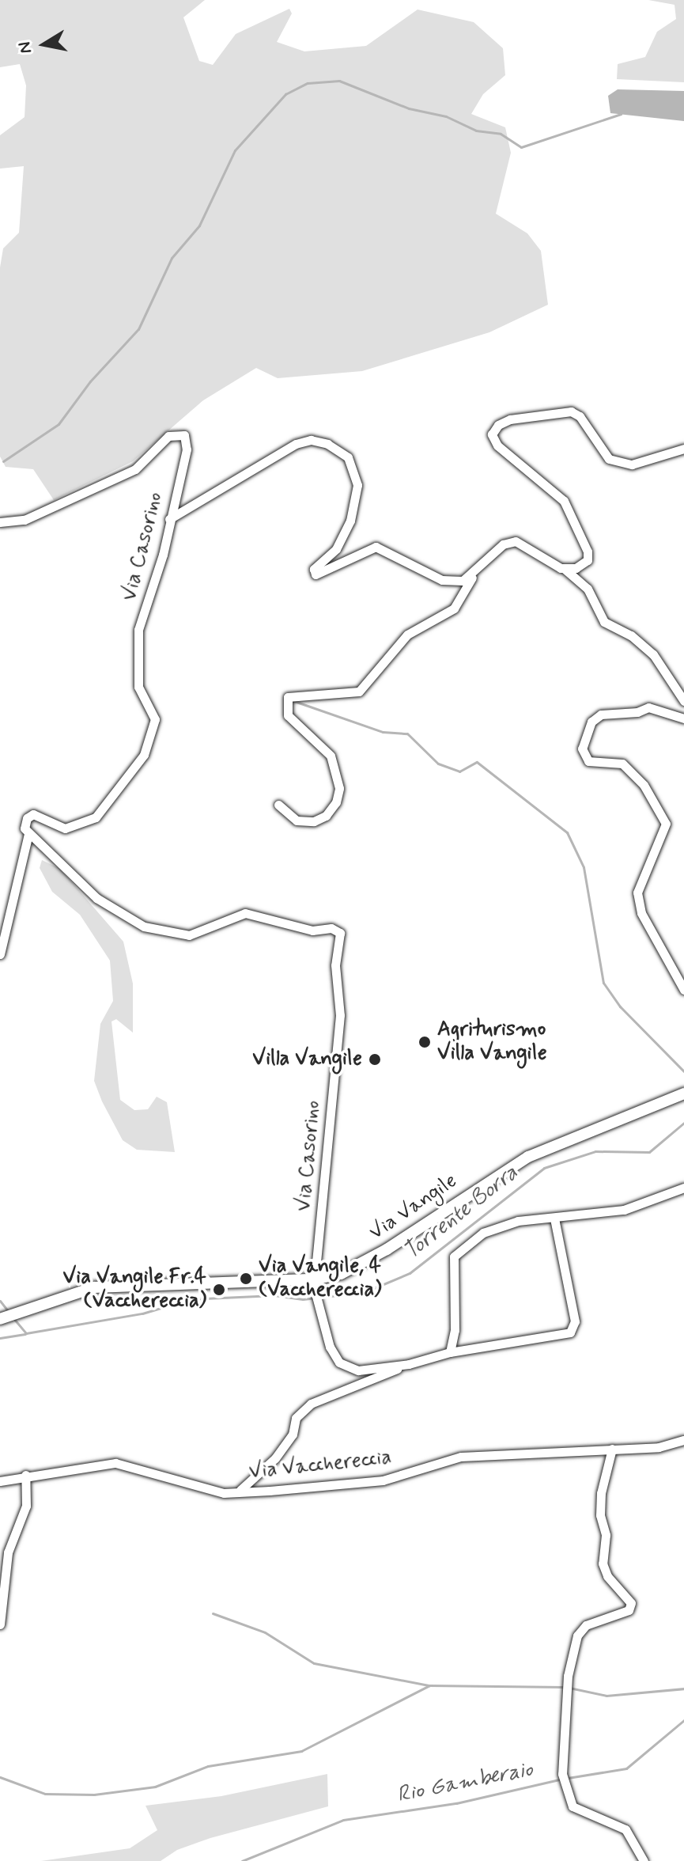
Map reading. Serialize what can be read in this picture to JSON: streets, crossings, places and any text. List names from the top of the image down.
{
  "streets": {
    "street": ["Via Casorino", "Via Vangile", "Via Vacchereccia"]
  },
  "crossings": [
    ["Via Casorino", "Via Vangile"]
  ],
  "water": ["Torrente Borra", "Rio Gamberaio"],
  "places": [
    "Agriturismo Villa Vangile",
    "Villa Vangile",
    "Via Vangile, 4 (Vacchereccia)",
    "Via Vangile Fr.4 (Vacchereccia)"
  ],
  "north": "left"
}
